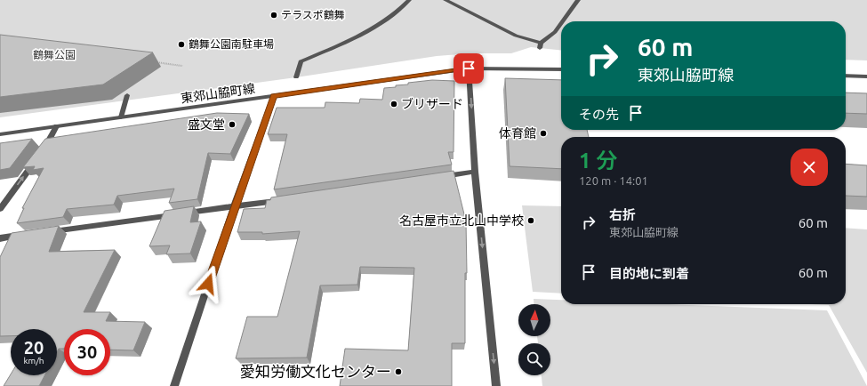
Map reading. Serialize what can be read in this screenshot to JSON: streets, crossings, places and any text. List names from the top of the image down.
{
  "streets": {
    "street": ["東郊山脇町線"]
  },
  "parks": ["鶴舞公園"],
  "places": [
    "テラスポ鶴舞",
    "鶴舞公園南駐車場",
    "ブリザード",
    "盛文堂",
    "体育館",
    "名古屋市立北山中学校",
    "愛知労働文化センター"
  ],
  "north": "top",
  "page": {
    "turn": ["60 m", "東郊山脇町線"],
    "then": "その先",
    "heading": ["1 分", "120 m · 14:01"],
    "list": [
      {
        "name": "右折",
        "note": "東郊山脇町線",
        "value": "60 m"
      },
      {
        "name": "目的地に到着",
        "value": "60 m"
      }
    ],
    "speed": "20 km/h",
    "limit": "30"
  }
}
